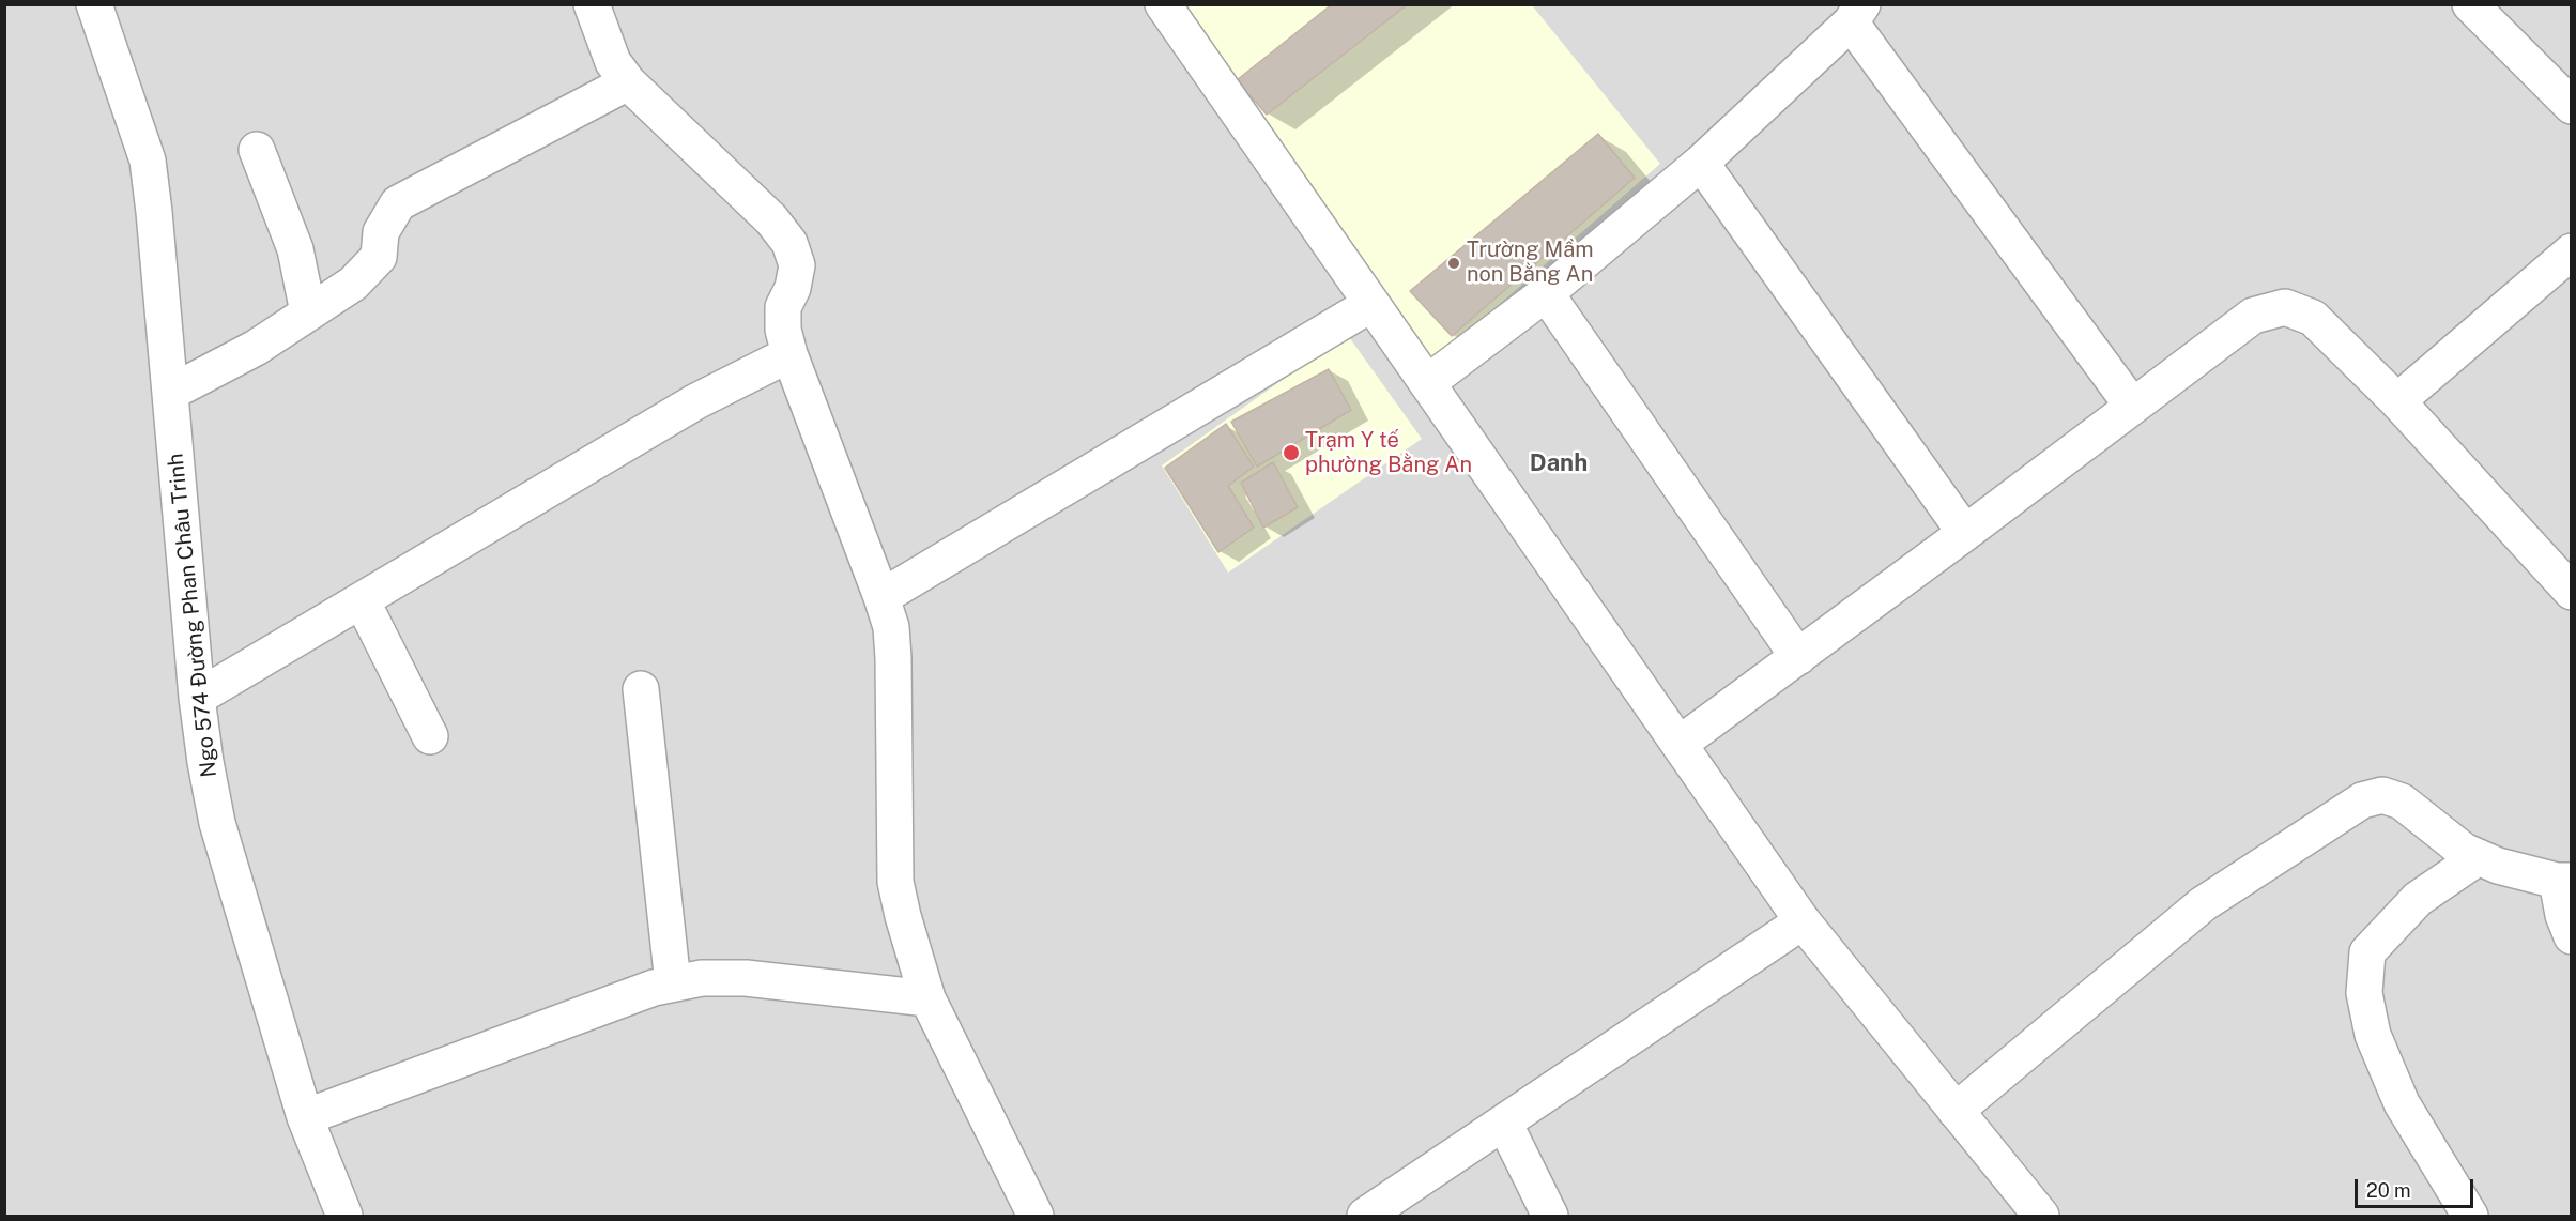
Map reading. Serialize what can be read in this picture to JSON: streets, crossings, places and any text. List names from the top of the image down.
{
  "streets": {
    "street": ["Ngo 574 Đường Phan Châu Trinh"]
  },
  "districts": ["Danh"],
  "places": ["Trường Mầm non Bằng An", "Trạm Y tế phường Bằng An"],
  "scale_bar": "20 m"
}
